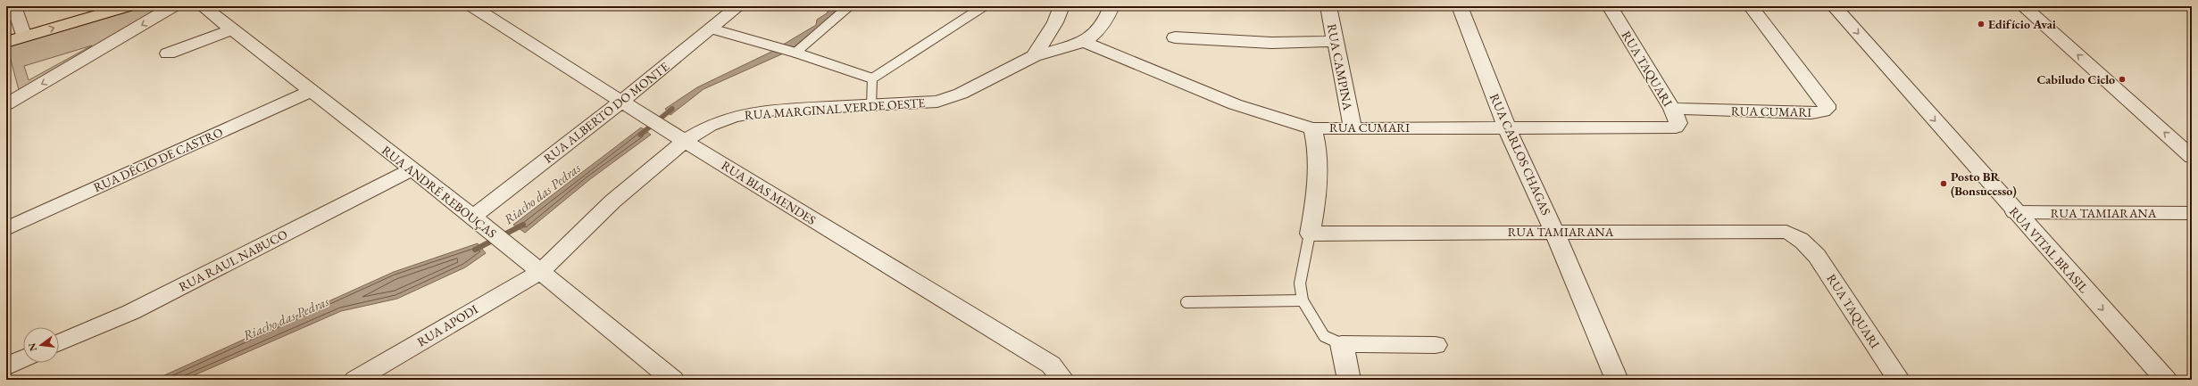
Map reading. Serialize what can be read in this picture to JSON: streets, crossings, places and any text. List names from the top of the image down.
{
  "streets": {
    "street": [
      "RUA CAMPINA",
      "RUA TAQUARI",
      "RUA MARGINAL VERDE OESTE",
      "RUA CUMARI",
      "RUA ALBERTO DO MONTE",
      "RUA CARLOS CHAGAS",
      "RUA DÉCIO DE CASTRO",
      "RUA ANDRÉ REBOUÇAS",
      "RUA BIAS MENDES",
      "RUA TAMIARANA",
      "RUA VITAL BRASIL",
      "RUA RAUL NABUCO",
      "RUA APODI"
    ]
  },
  "crossings": [
    ["RUA CAMPINA", "RUA CUMARI"],
    ["RUA TAQUARI", "RUA CUMARI"],
    ["RUA TAQUARI", "RUA TAMIARANA"],
    ["RUA MARGINAL VERDE OESTE", "RUA CUMARI"],
    ["RUA MARGINAL VERDE OESTE", "RUA ANDRÉ REBOUÇAS"],
    ["RUA MARGINAL VERDE OESTE", "RUA BIAS MENDES"],
    ["RUA MARGINAL VERDE OESTE", "RUA APODI"],
    ["RUA CUMARI", "RUA CARLOS CHAGAS"],
    ["RUA ALBERTO DO MONTE", "RUA ANDRÉ REBOUÇAS"],
    ["RUA ALBERTO DO MONTE", "RUA BIAS MENDES"],
    ["RUA CARLOS CHAGAS", "RUA TAMIARANA"],
    ["RUA DÉCIO DE CASTRO", "RUA ANDRÉ REBOUÇAS"],
    ["RUA ANDRÉ REBOUÇAS", "RUA RAUL NABUCO"],
    ["RUA ANDRÉ REBOUÇAS", "RUA APODI"],
    ["RUA TAMIARANA", "RUA VITAL BRASIL"]
  ],
  "water": ["Riacho das Pedras"],
  "places": ["Edifício Avai", "Cabiludo Ciclo", "Posto BR (Bonsucesso)"],
  "north": "left"
}
